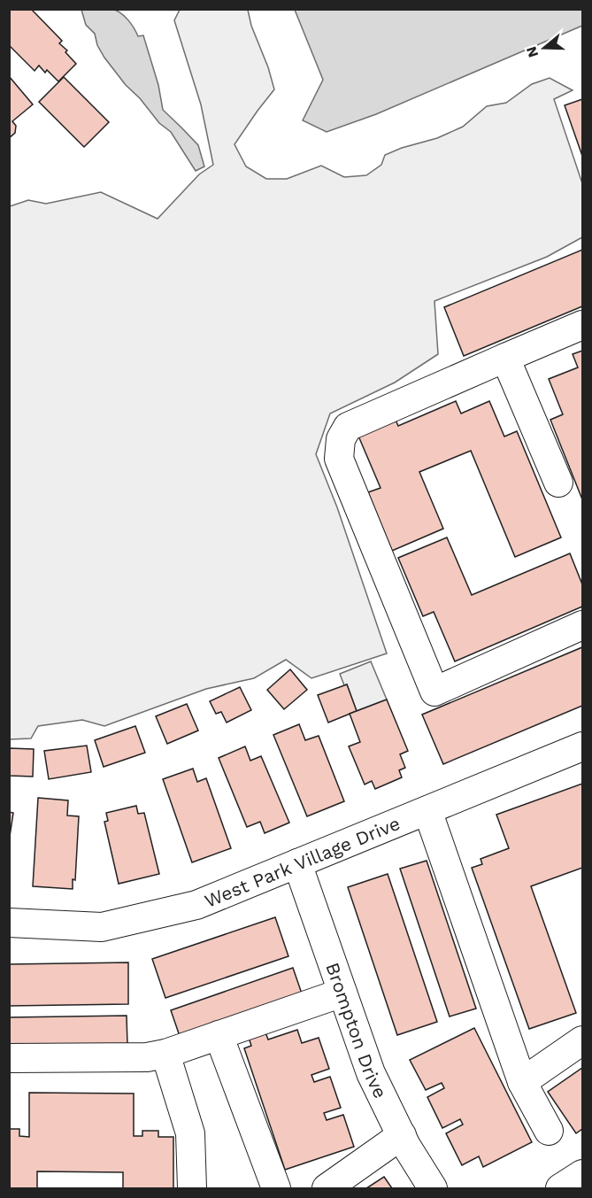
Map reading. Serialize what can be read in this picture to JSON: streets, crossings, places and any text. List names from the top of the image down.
{
  "streets": {
    "street": ["West Park Village Drive", "Brompton Drive"]
  },
  "crossings": [
    ["West Park Village Drive", "Brompton Drive"]
  ],
  "north": "left"
}
